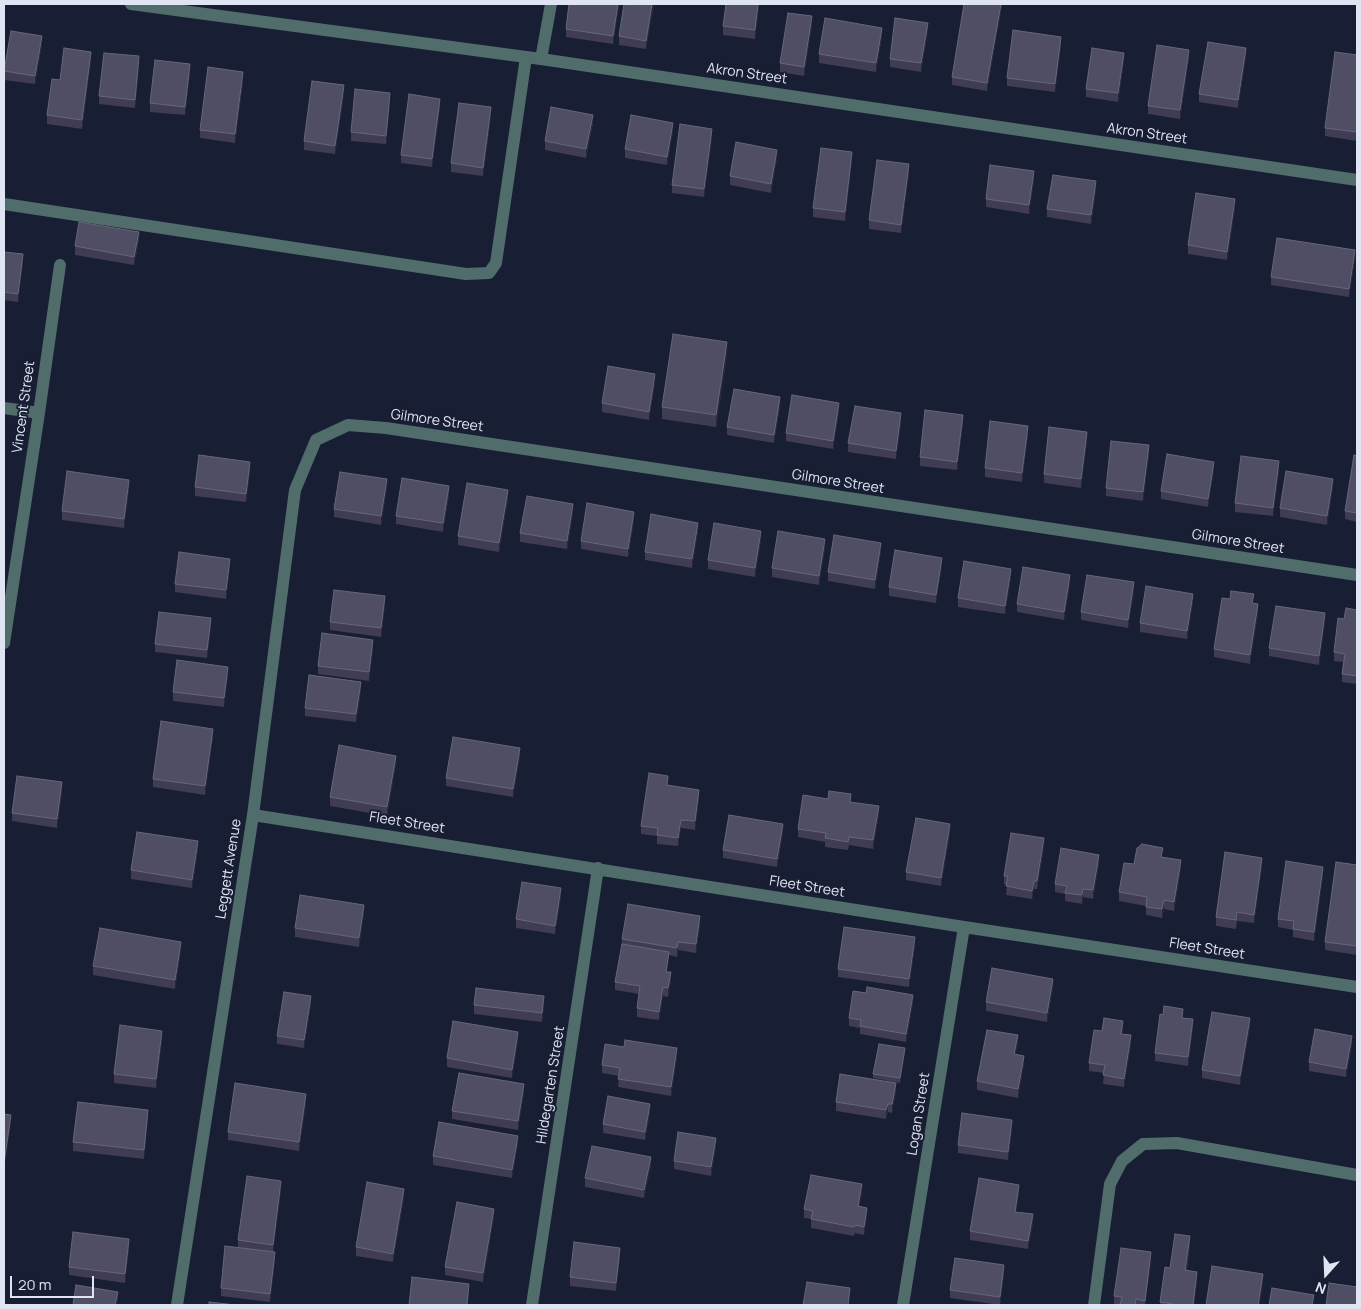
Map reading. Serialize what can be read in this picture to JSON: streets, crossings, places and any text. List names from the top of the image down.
{
  "streets": {
    "street": [
      "Akron Street",
      "Vincent Street",
      "Gilmore Street",
      "Fleet Street",
      "Leggett Avenue",
      "Hildegarten Street",
      "Logan Street"
    ]
  },
  "crossings": [
    ["Gilmore Street", "Leggett Avenue"],
    ["Fleet Street", "Leggett Avenue"],
    ["Fleet Street", "Hildegarten Street"],
    ["Fleet Street", "Logan Street"]
  ],
  "scale_bar": "20 m",
  "north": "bottom"
}
